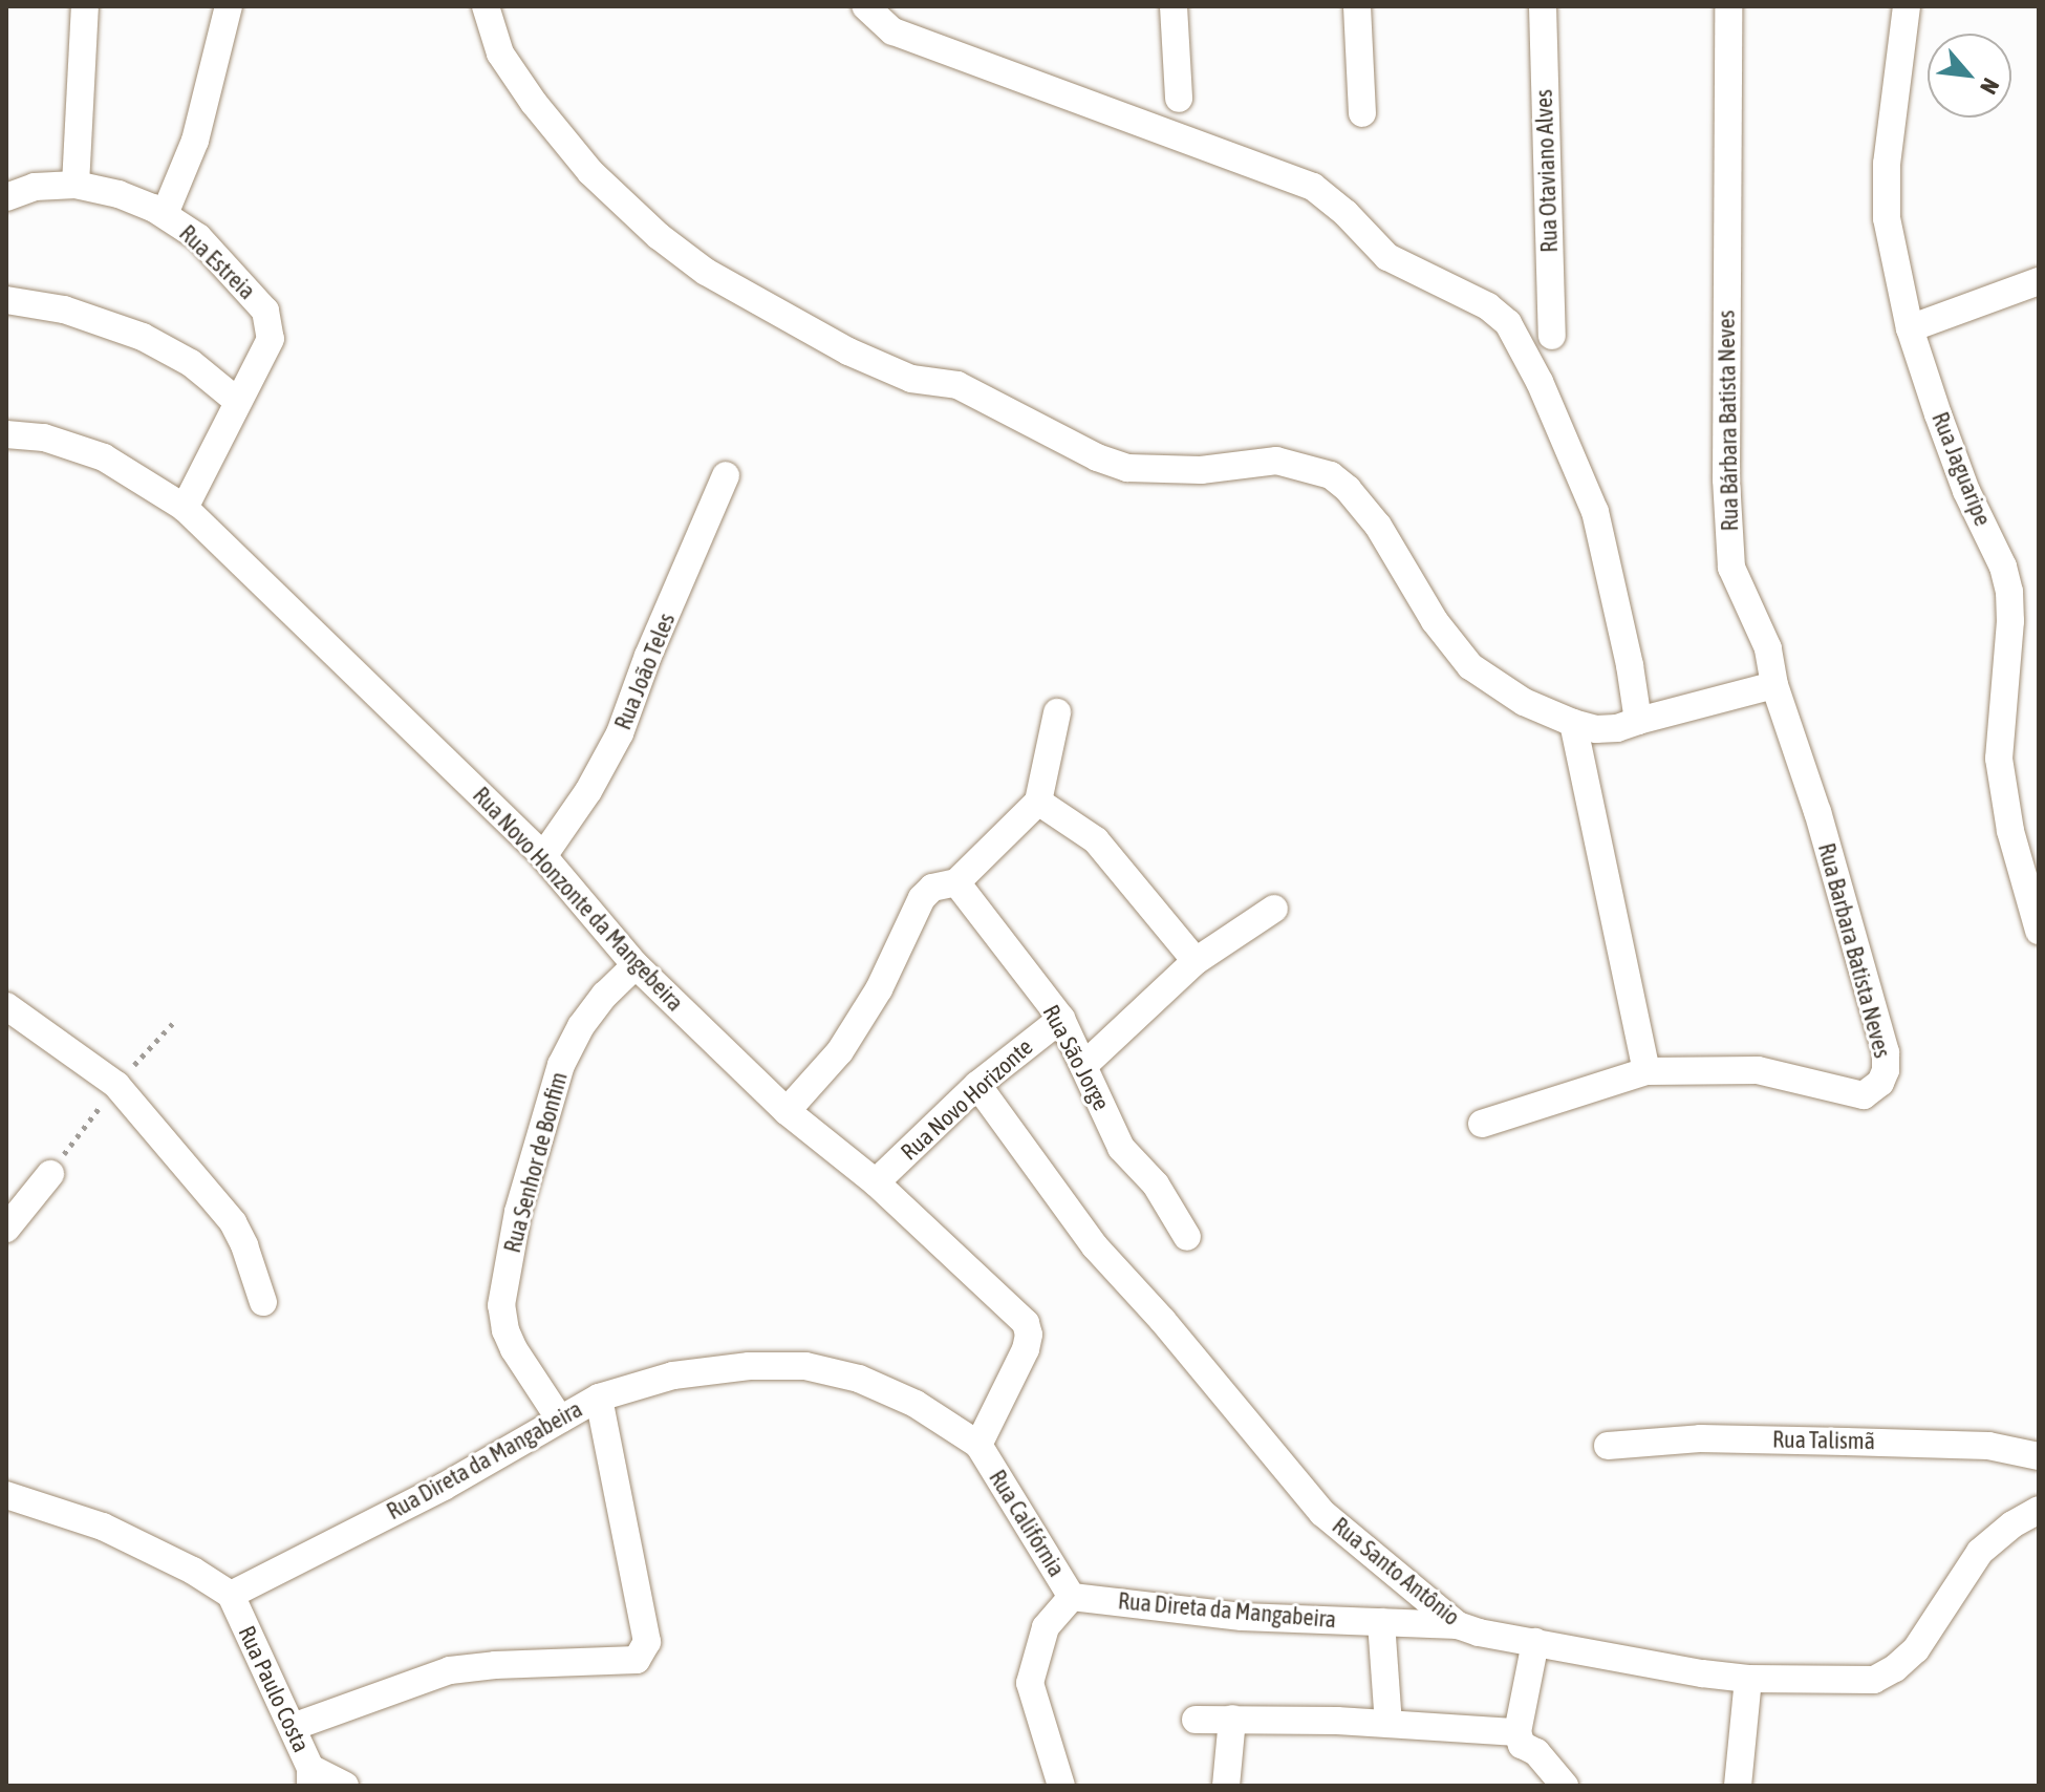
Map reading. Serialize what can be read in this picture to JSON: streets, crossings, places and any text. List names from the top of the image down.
{
  "streets": {
    "street": [
      "Rua Otaviano Alves",
      "Rua Estreia",
      "Rua Bárbara Batista Neves",
      "Rua Jaguaripe",
      "Rua João Teles",
      "Rua Novo Honzonte da Mangebeira",
      "Rua Barbara Batista Neves",
      "Rua São Jorge",
      "Rua Novo Horizonte",
      "Rua Senhor de Bonfim",
      "Rua Talismã",
      "Rua Direta da Mangabeira",
      "Rua Califórnia",
      "Rua Santo Antônio",
      "Rua Paulo Costa"
    ]
  },
  "crossings": [
    ["Rua Estreia", "Rua Novo Honzonte da Mangebeira"],
    ["Rua Bárbara Batista Neves", "Rua Barbara Batista Neves"],
    ["Rua João Teles", "Rua Novo Honzonte da Mangebeira"],
    ["Rua Novo Honzonte da Mangebeira", "Rua Novo Horizonte"],
    ["Rua Novo Honzonte da Mangebeira", "Rua Senhor de Bonfim"],
    ["Rua Novo Honzonte da Mangebeira", "Rua Direta da Mangabeira"],
    ["Rua Novo Honzonte da Mangebeira", "Rua Califórnia"],
    ["Rua São Jorge", "Rua Novo Horizonte"],
    ["Rua Novo Horizonte", "Rua Santo Antônio"],
    ["Rua Senhor de Bonfim", "Rua Direta da Mangabeira"],
    ["Rua Direta da Mangabeira", "Rua Califórnia"],
    ["Rua Direta da Mangabeira", "Rua Santo Antônio"],
    ["Rua Direta da Mangabeira", "Rua Paulo Costa"]
  ],
  "north": "bottom right"
}
